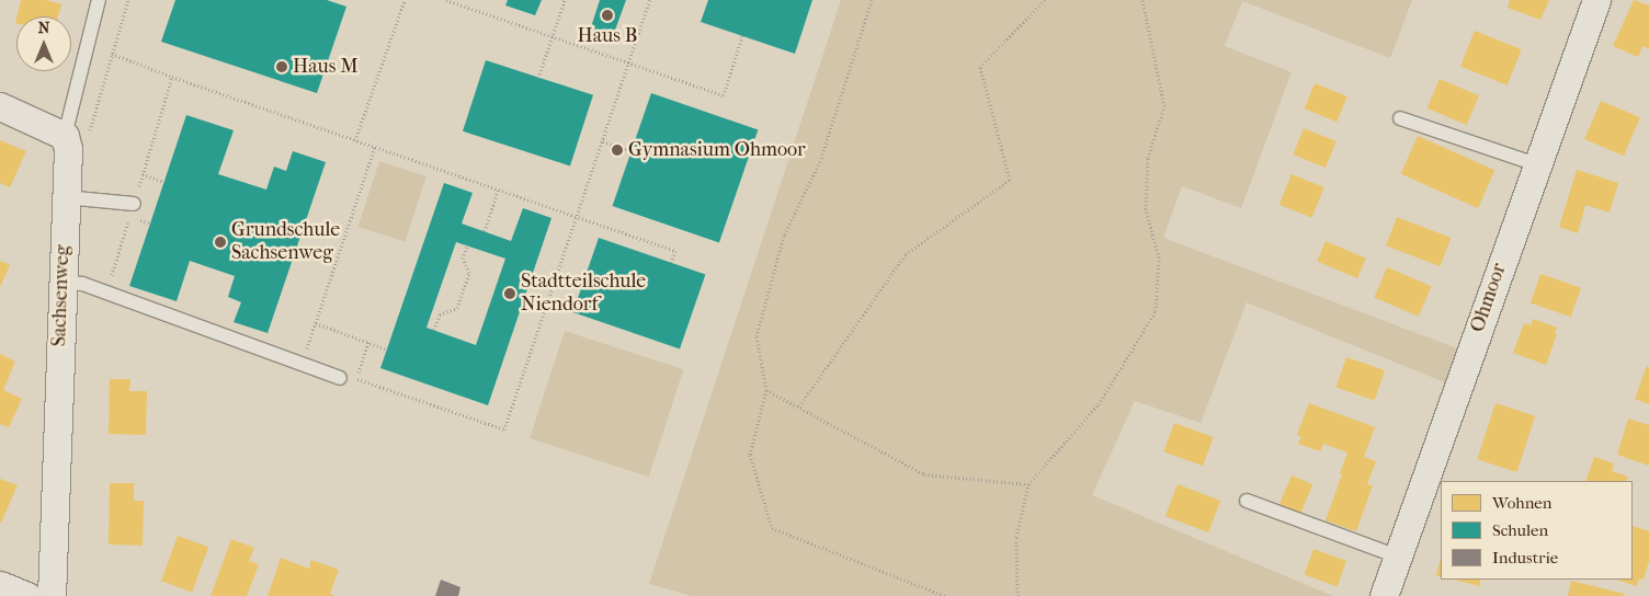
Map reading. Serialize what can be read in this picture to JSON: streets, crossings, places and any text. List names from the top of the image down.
{
  "streets": {
    "street": ["Sachsenweg", "Ohmoor"]
  },
  "places": [
    "Haus B",
    "Haus M",
    "Gymnasium Ohmoor",
    "Grundschule Sachsenweg",
    "Stadtteilschule Niendorf"
  ],
  "legend": ["Wohnen", "Schulen", "Industrie"],
  "north": "top"
}
